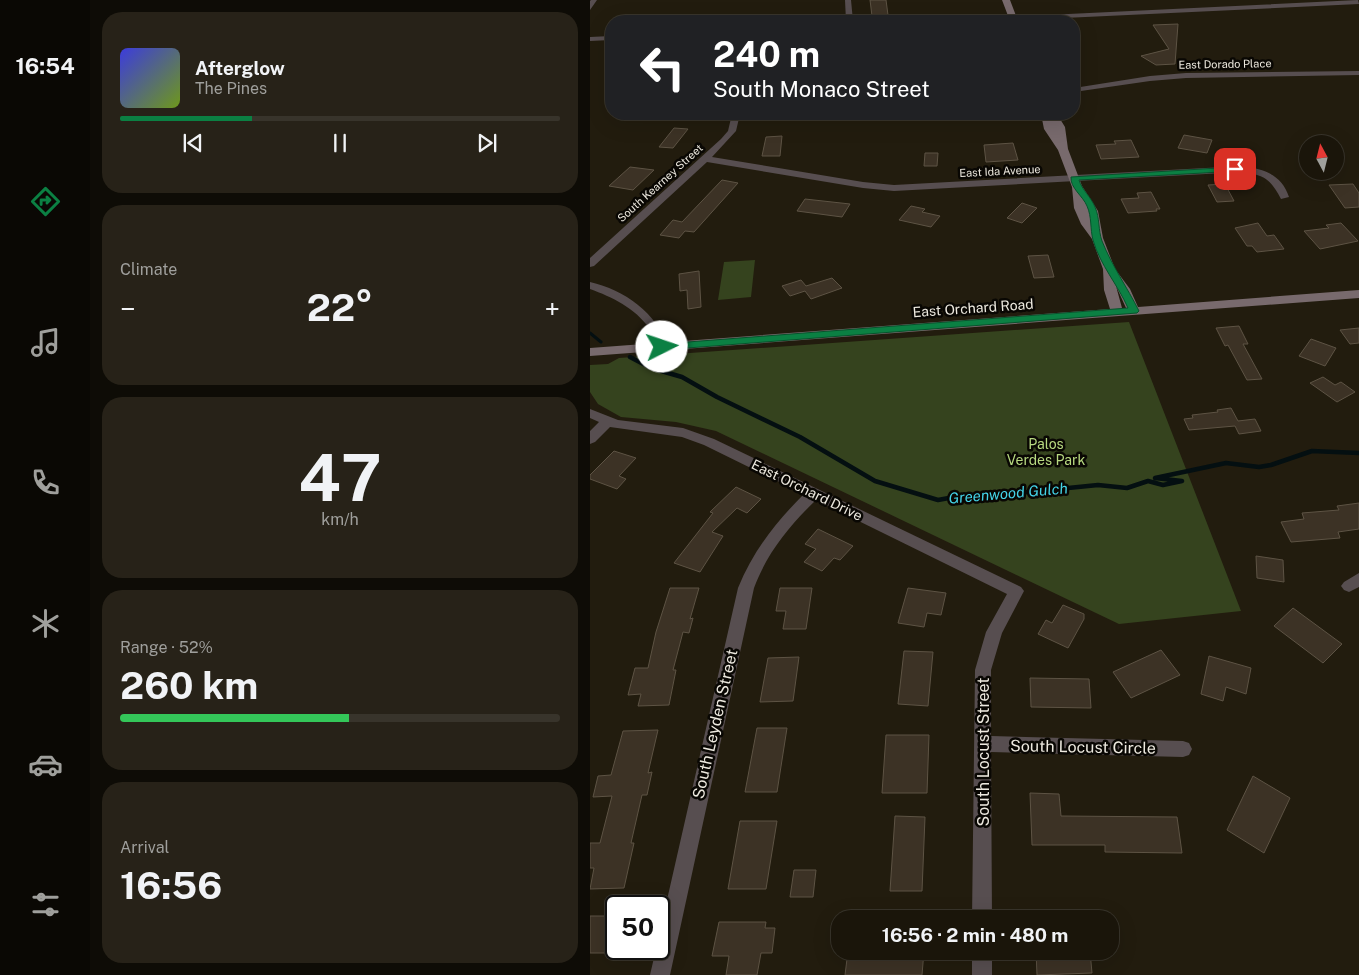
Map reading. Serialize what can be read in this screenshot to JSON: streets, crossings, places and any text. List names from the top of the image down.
{
  "streets": {
    "main road": ["East Orchard Road"],
    "street": [
      "East Dorado Place",
      "East Ida Avenue",
      "South Kearney Street",
      "East Orchard Drive",
      "South Leyden Street",
      "South Locust Circle",
      "South Locust Street"
    ]
  },
  "crossings": [
    ["East Ida Avenue", "South Kearney Street"],
    ["East Orchard Drive", "South Leyden Street"],
    ["East Orchard Drive", "South Locust Street"],
    ["South Locust Circle", "South Locust Street"]
  ],
  "water": ["Greenwood Gulch"],
  "parks": ["Palos Verdes Park"],
  "north": "top",
  "page": {
    "tabs": "16:54",
    "turn": ["240 m", "South Monaco Street"],
    "song": ["Afterglow", "The Pines"],
    "tile": [
      "Climate",
      ["47", "km/h"],
      ["Range · 52%", "260 km"],
      ["Arrival", "16:56"]
    ],
    "heat": ["−", "22°", "+"],
    "limit": "50",
    "trip": "16:56 · 2 min · 480 m"
  }
}
